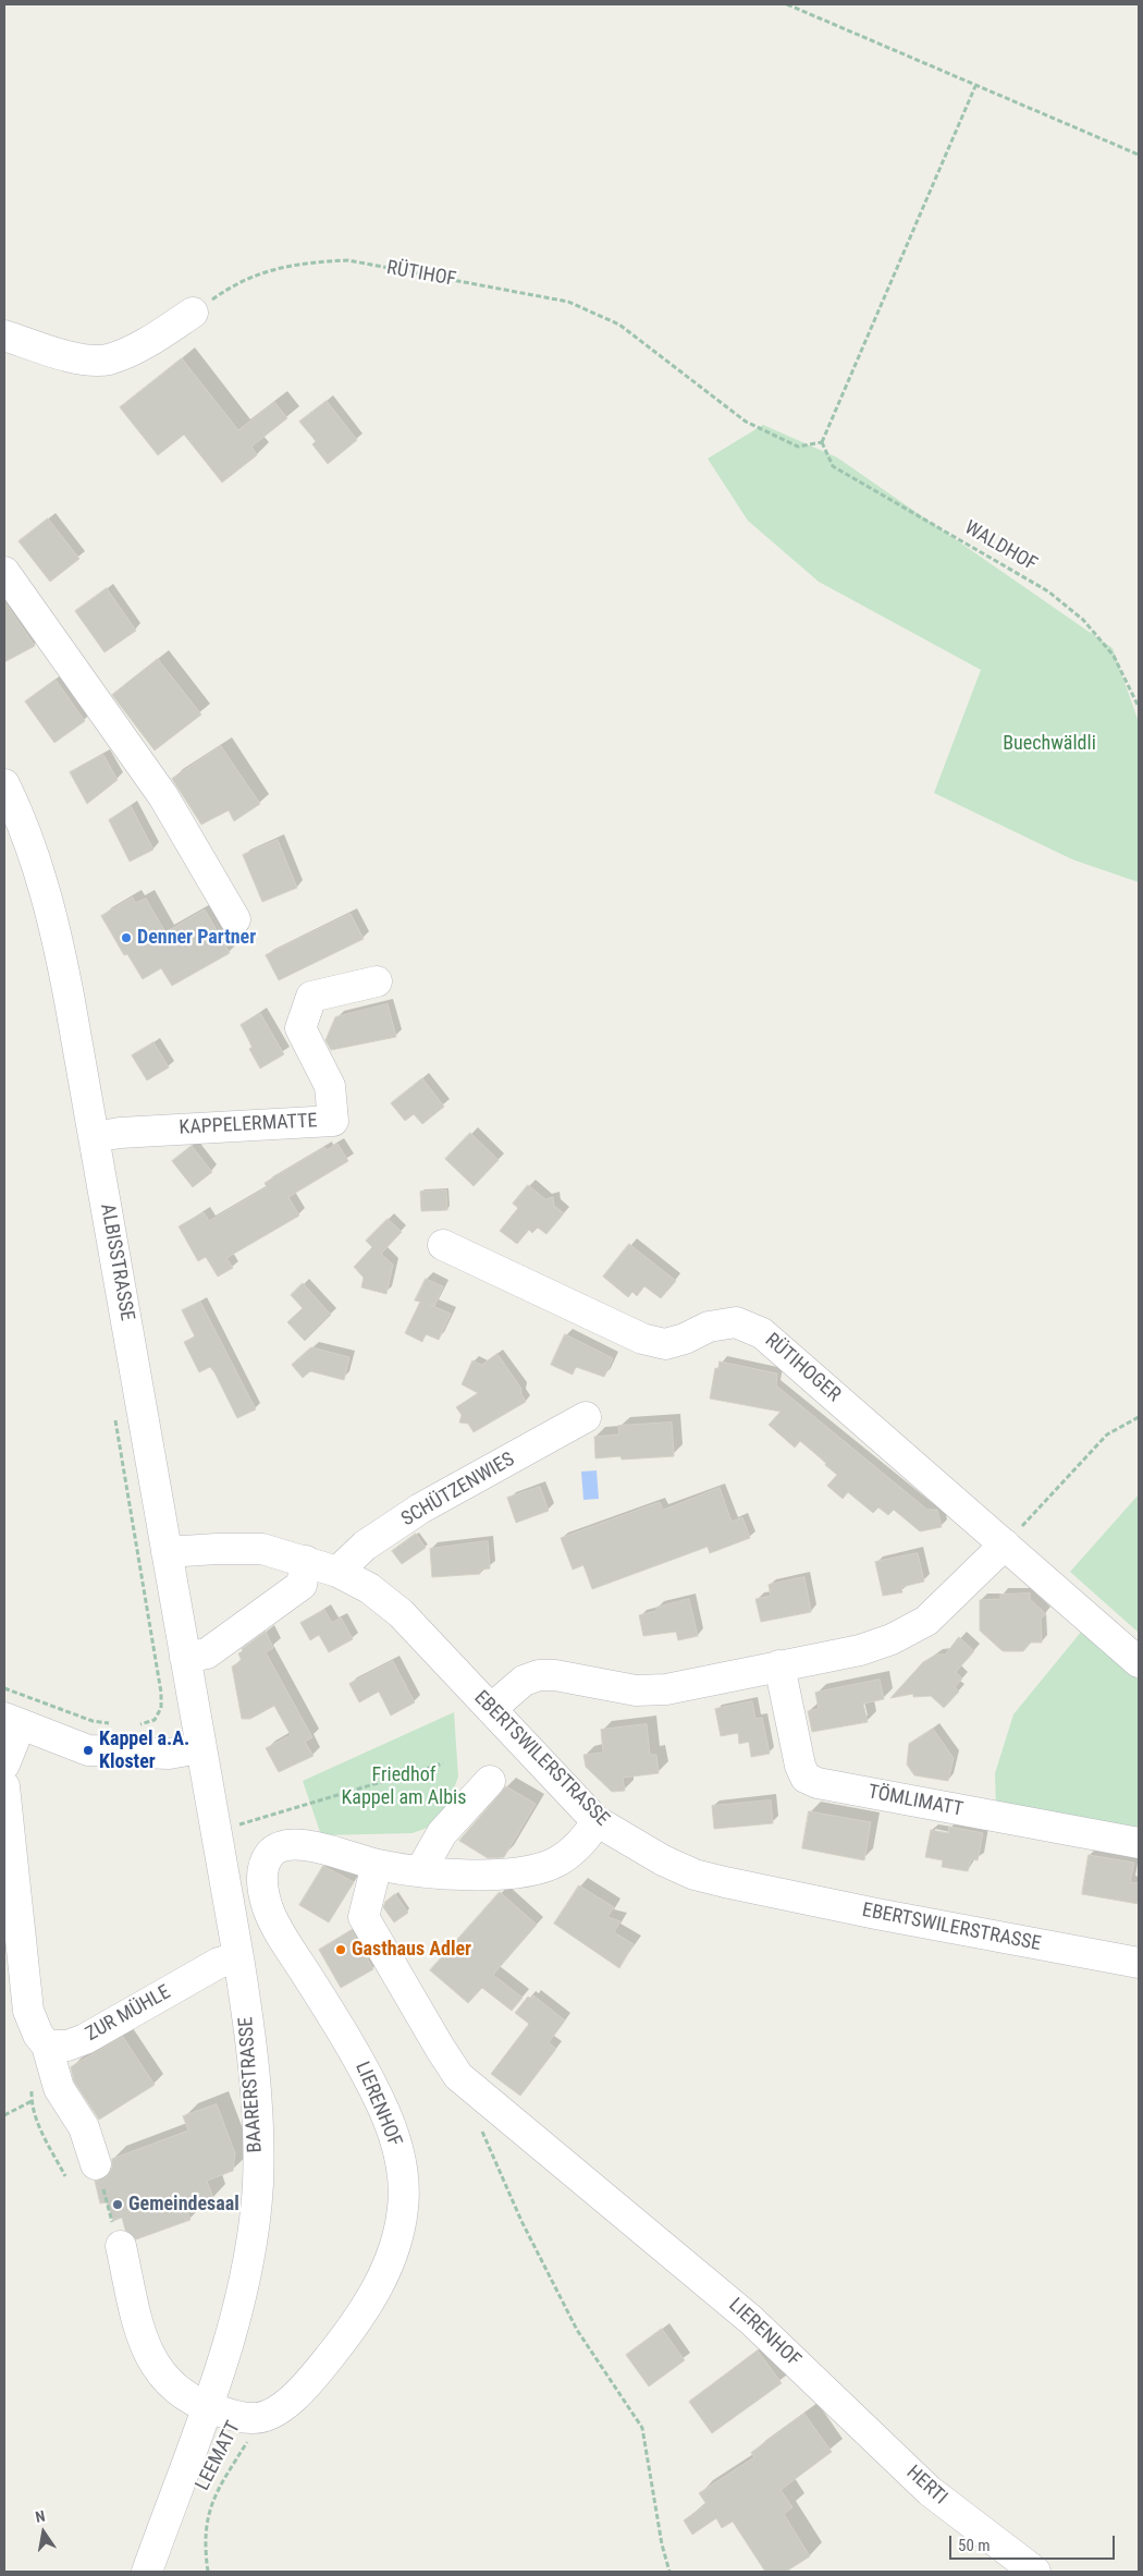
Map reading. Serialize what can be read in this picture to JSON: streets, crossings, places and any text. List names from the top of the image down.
{
  "streets": {
    "street": [
      "KAPPELERMATTE",
      "ALBISSTRASSE",
      "RÜTIHOGER",
      "SCHÜTZENWIES",
      "EBERTSWILERSTRASSE",
      "TÖMLIMATT",
      "ZUR MÜHLE",
      "BAARERSTRASSE",
      "LIERENHOF",
      "HERTI"
    ],
    "path": ["RÜTIHOF", "WALDHOF", "LEEMATT"]
  },
  "crossings": [
    ["RÜTIHOF", "WALDHOF"],
    ["KAPPELERMATTE", "ALBISSTRASSE"],
    ["ALBISSTRASSE", "EBERTSWILERSTRASSE"],
    ["ALBISSTRASSE", "BAARERSTRASSE"],
    ["SCHÜTZENWIES", "EBERTSWILERSTRASSE"],
    ["EBERTSWILERSTRASSE", "LIERENHOF"],
    ["ZUR MÜHLE", "BAARERSTRASSE"],
    ["LIERENHOF", "LEEMATT"],
    ["LIERENHOF", "HERTI"]
  ],
  "parks": ["Buechwäldli", "Friedhof Kappel am Albis"],
  "places": [
    "Denner Partner",
    "Kappel a.A. Kloster",
    "Gasthaus Adler",
    "Gemeindesaal"
  ],
  "scale_bar": "50 m",
  "north": "top"
}
